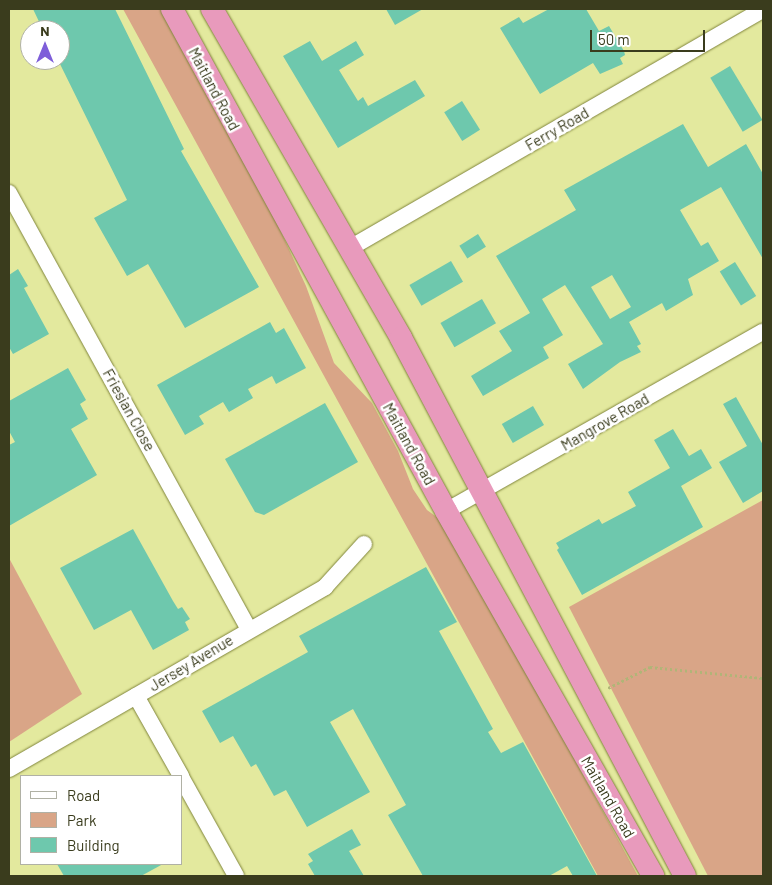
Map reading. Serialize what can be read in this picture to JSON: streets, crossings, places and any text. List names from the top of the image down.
{
  "streets": {
    "highway": ["Maitland Road"],
    "street": [
      "Ferry Road",
      "Friesian Close",
      "Mangrove Road",
      "Jersey Avenue"
    ]
  },
  "crossings": [
    ["Maitland Road", "Ferry Road"],
    ["Maitland Road", "Mangrove Road"],
    ["Friesian Close", "Jersey Avenue"]
  ],
  "legend": ["Road", "Park", "Building"],
  "scale_bar": "50 m",
  "north": "top"
}
